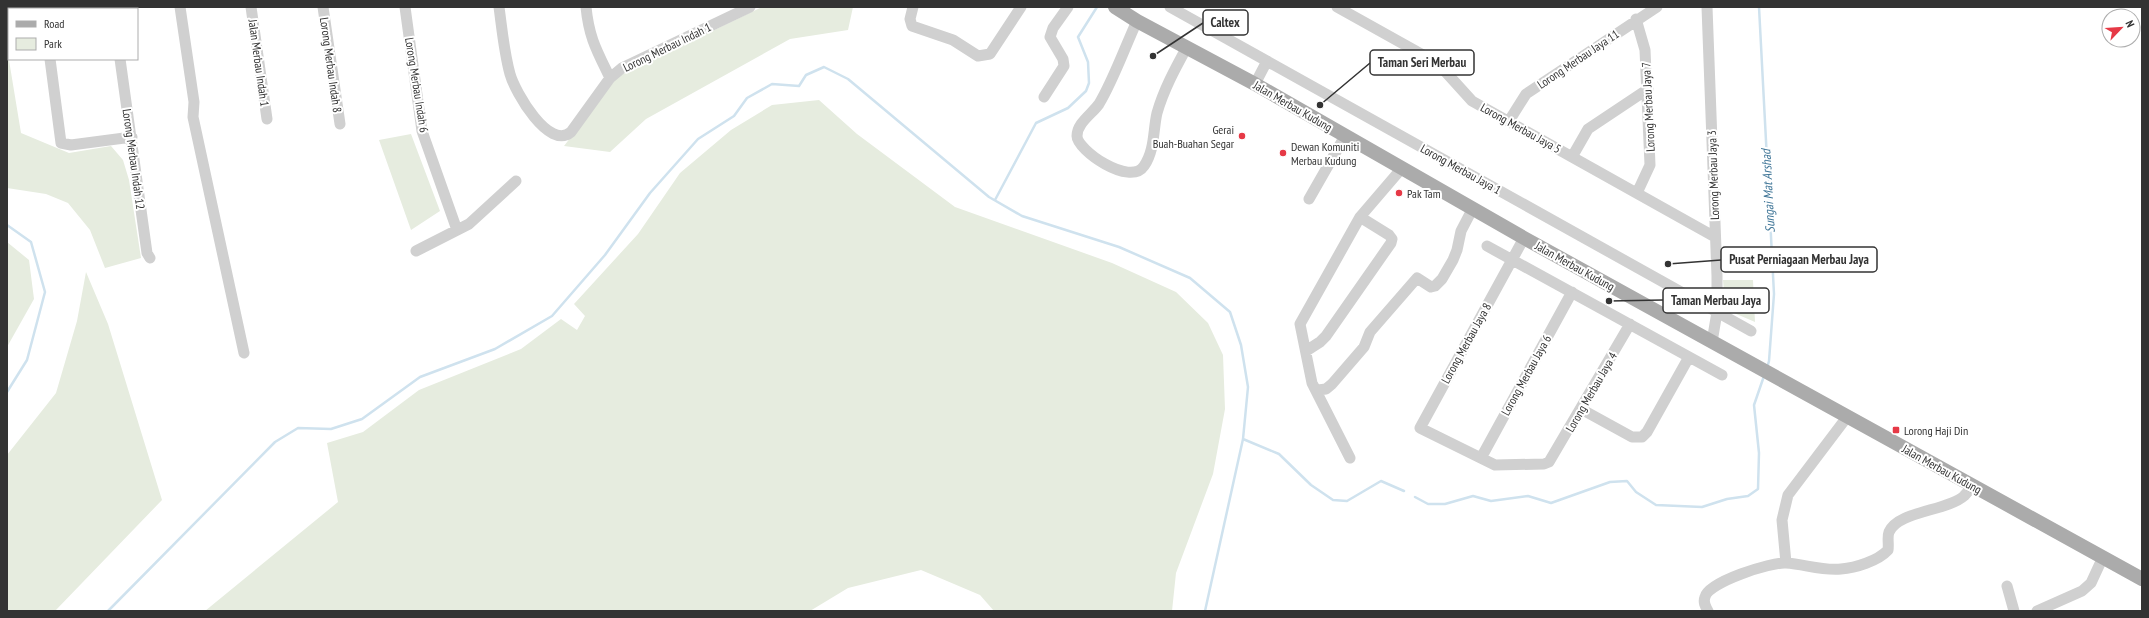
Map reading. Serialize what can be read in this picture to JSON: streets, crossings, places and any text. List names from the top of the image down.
{
  "streets": {
    "main road": ["Jalan Merbau Kudung"],
    "street": [
      "Lorong Merbau Indah 1",
      "Lorong Merbau Jaya 11",
      "Jalan Merbau Indah 1",
      "Lorong Merbau Indah 8",
      "Lorong Merbau Indah 6",
      "Lorong Merbau Jaya 7",
      "Lorong Merbau Jaya 5",
      "Lorong Merbau Indah 12",
      "Lorong Merbau Jaya 1",
      "Lorong Merbau Jaya 3",
      "Lorong Merbau Jaya 8",
      "Lorong Merbau Jaya 6",
      "Lorong Merbau Jaya 4"
    ]
  },
  "crossings": [
    ["Lorong Merbau Jaya 11", "Lorong Merbau Jaya 7"],
    ["Lorong Merbau Jaya 11", "Lorong Merbau Jaya 5"],
    ["Jalan Merbau Kudung", "Lorong Merbau Jaya 3"],
    ["Jalan Merbau Kudung", "Lorong Merbau Jaya 8"],
    ["Lorong Merbau Jaya 7", "Lorong Merbau Jaya 5"],
    ["Lorong Merbau Jaya 5", "Lorong Merbau Jaya 3"],
    ["Lorong Merbau Jaya 1", "Lorong Merbau Jaya 3"],
    ["Lorong Merbau Jaya 8", "Lorong Merbau Jaya 6"],
    ["Lorong Merbau Jaya 8", "Lorong Merbau Jaya 4"],
    ["Lorong Merbau Jaya 6", "Lorong Merbau Jaya 4"]
  ],
  "water": ["Sungai Mat Arshad"],
  "places": {
    "other": [
      "Caltex",
      "Taman Seri Merbau",
      "Gerai Buah-Buahan Segar",
      "Dewan Komuniti Merbau Kudung",
      "Pak Tam",
      "Pusat Perniagaan Merbau Jaya",
      "Taman Merbau Jaya"
    ],
    "transit": ["Lorong Haji Din"]
  },
  "legend": ["Road", "Park"],
  "north": "top right"
}
